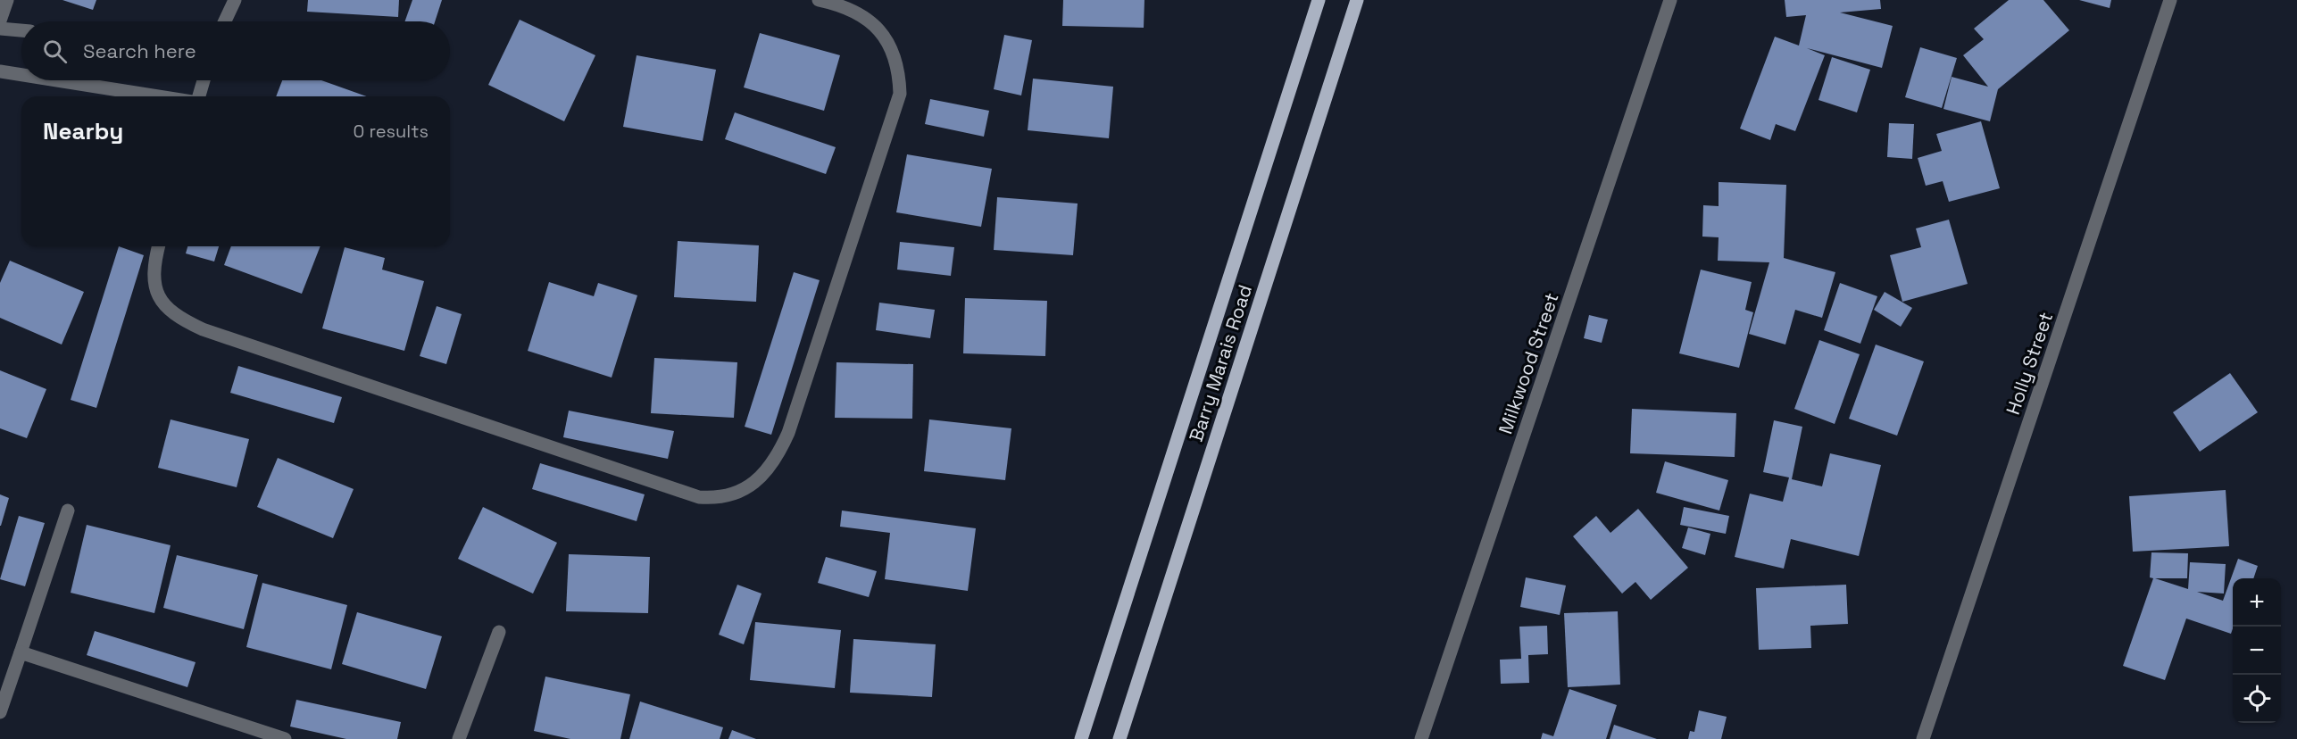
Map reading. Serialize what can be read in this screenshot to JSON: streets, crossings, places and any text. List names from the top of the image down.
{
  "streets": {
    "main road": ["Barry Marais Road"],
    "street": ["Milkwood Street", "Holly Street"]
  },
  "page": {
    "search": "Search here",
    "heading": ["Nearby", "0 results"],
    "map_buttons": ["+", "−"]
  }
}
